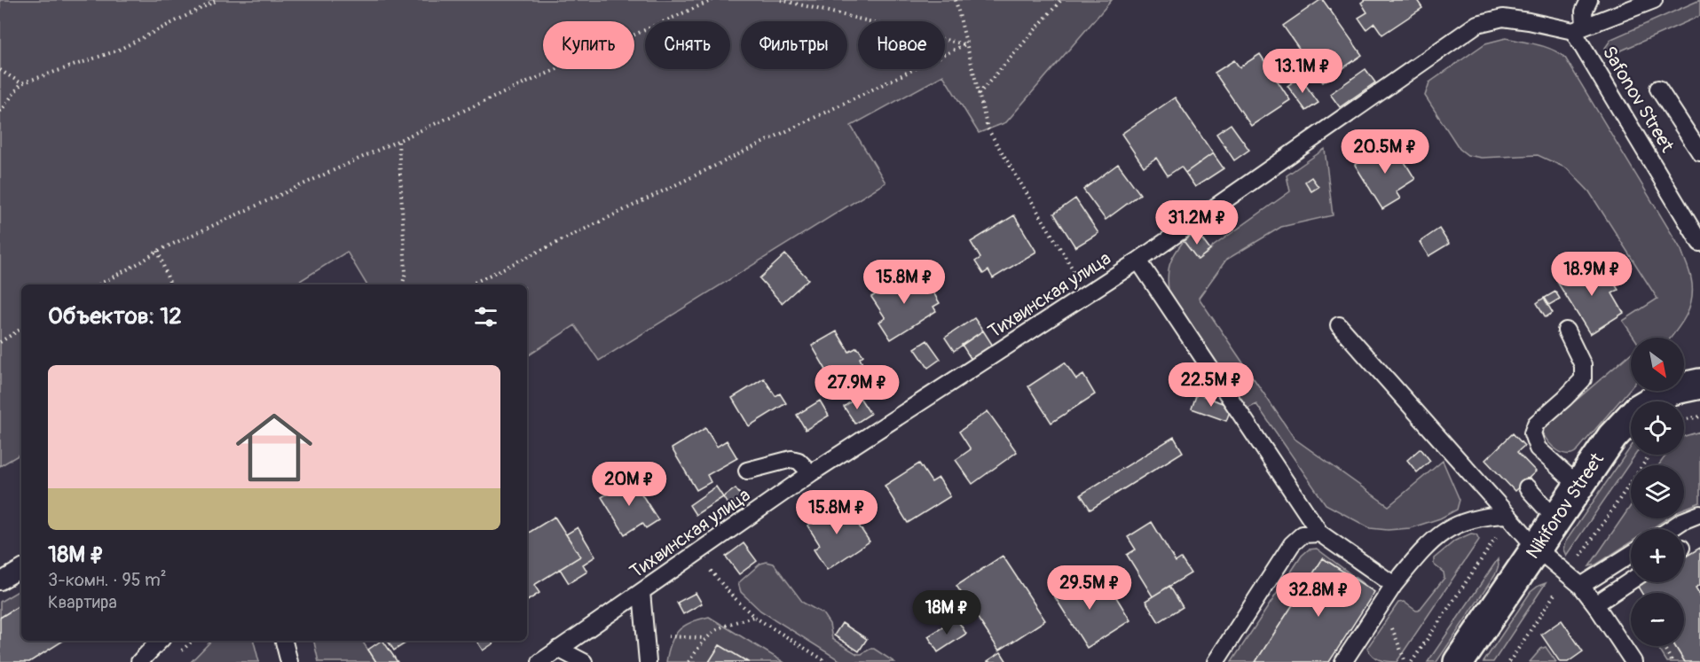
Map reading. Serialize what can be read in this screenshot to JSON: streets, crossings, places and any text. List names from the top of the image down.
{
  "streets": {
    "main road": ["Nikiforov Street"],
    "lane": ["Safonov Street", "Тихвинская улица"]
  },
  "crossings": [
    ["Safonov Street", "Тихвинская улица"]
  ],
  "north": "bottom right",
  "page": {
    "chip": [
      "Купить",
      "Снять",
      "Фильтры",
      "Новое"
    ],
    "price": [
      "13.1M ₽",
      "20.5M ₽",
      "31.2M ₽",
      "18.9M ₽",
      "15.8M ₽",
      "22.5M ₽",
      "27.9M ₽",
      "20M ₽",
      "15.8M ₽",
      "29.5M ₽",
      "32.8M ₽",
      "18M ₽"
    ],
    "heading": "Объектов: 12",
    "map_buttons": ["+", "−"],
    "list": [
      {
        "name": "18M ₽",
        "note": "3-комн. · 95 m² · Квартира"
      }
    ]
  }
}
